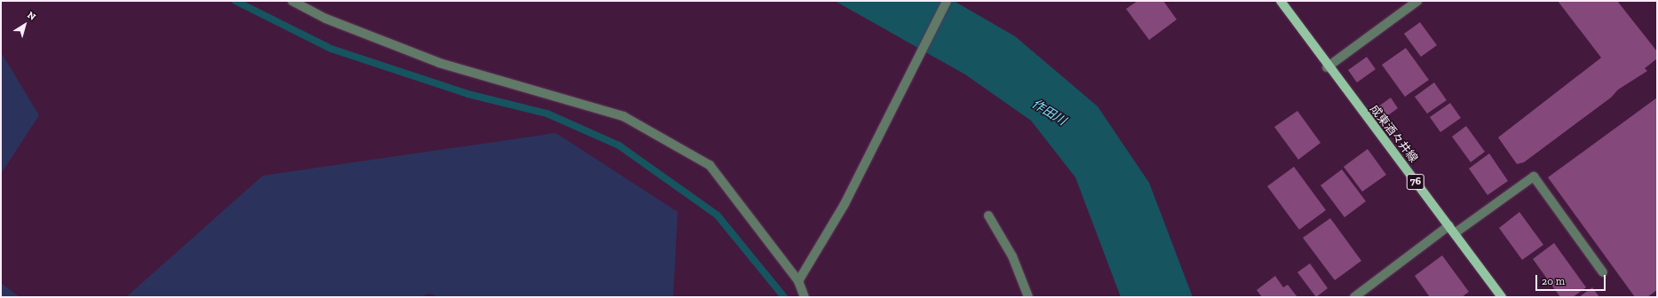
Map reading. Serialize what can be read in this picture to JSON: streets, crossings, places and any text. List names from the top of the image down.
{
  "streets": {
    "main road": ["成東酒々井線", "76"]
  },
  "water": ["作田川"],
  "scale_bar": "20 m",
  "north": "top right"
}
